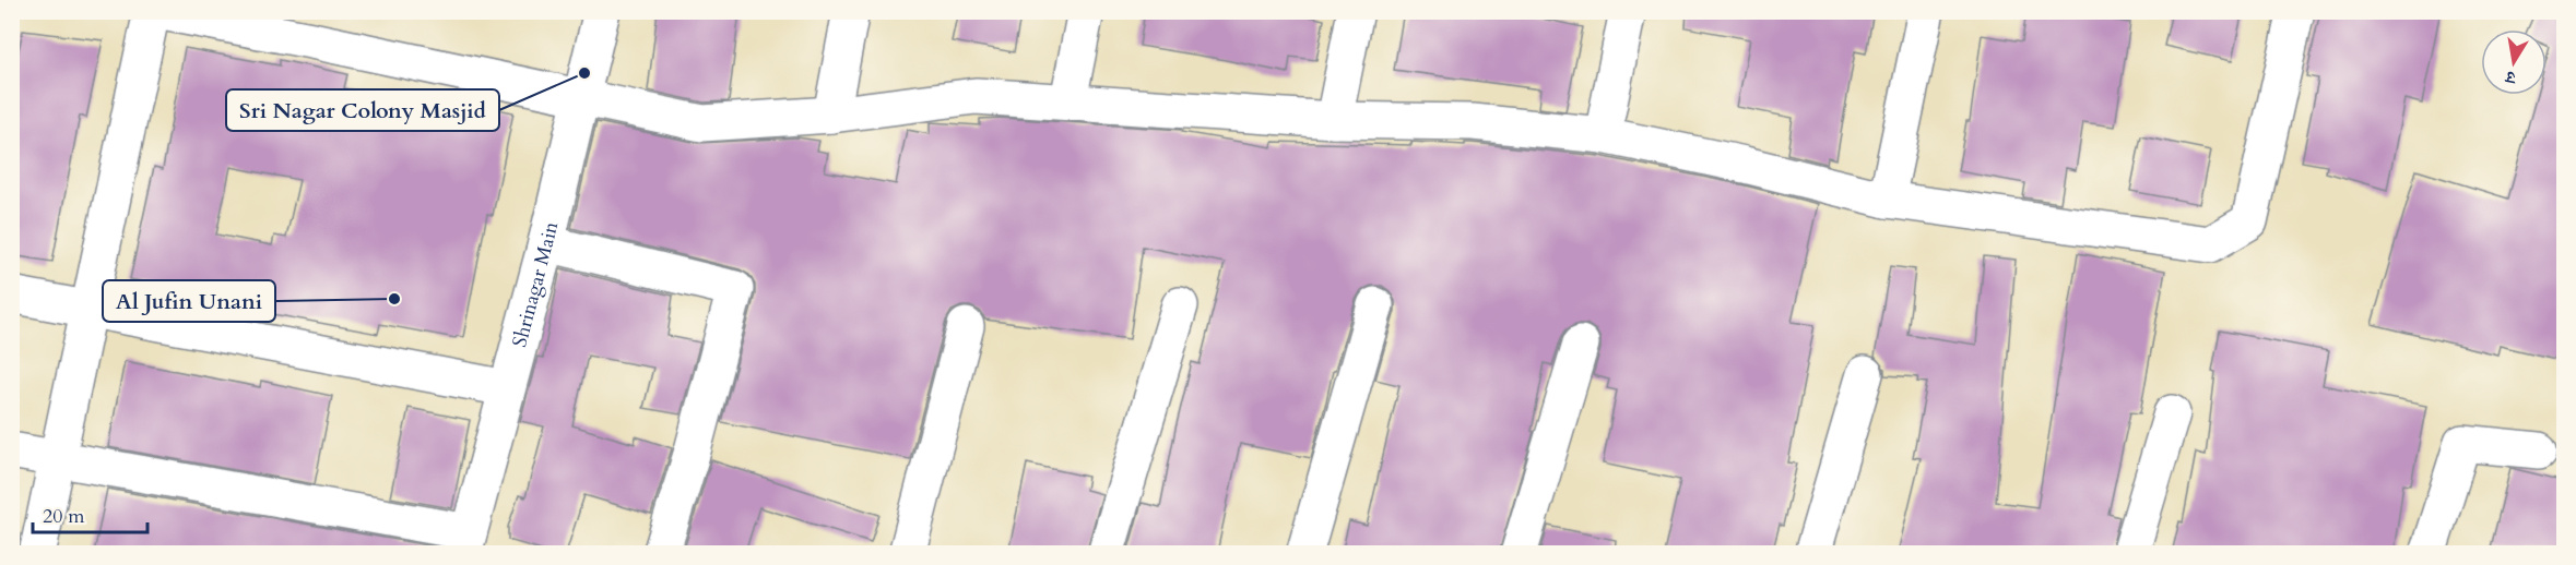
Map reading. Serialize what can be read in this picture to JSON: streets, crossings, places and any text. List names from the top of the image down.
{
  "streets": {
    "street": ["Shrinagar Main"]
  },
  "places": ["Sri Nagar Colony Masjid", "Al Jufin Unani"],
  "scale_bar": "20 m",
  "north": "bottom"
}
